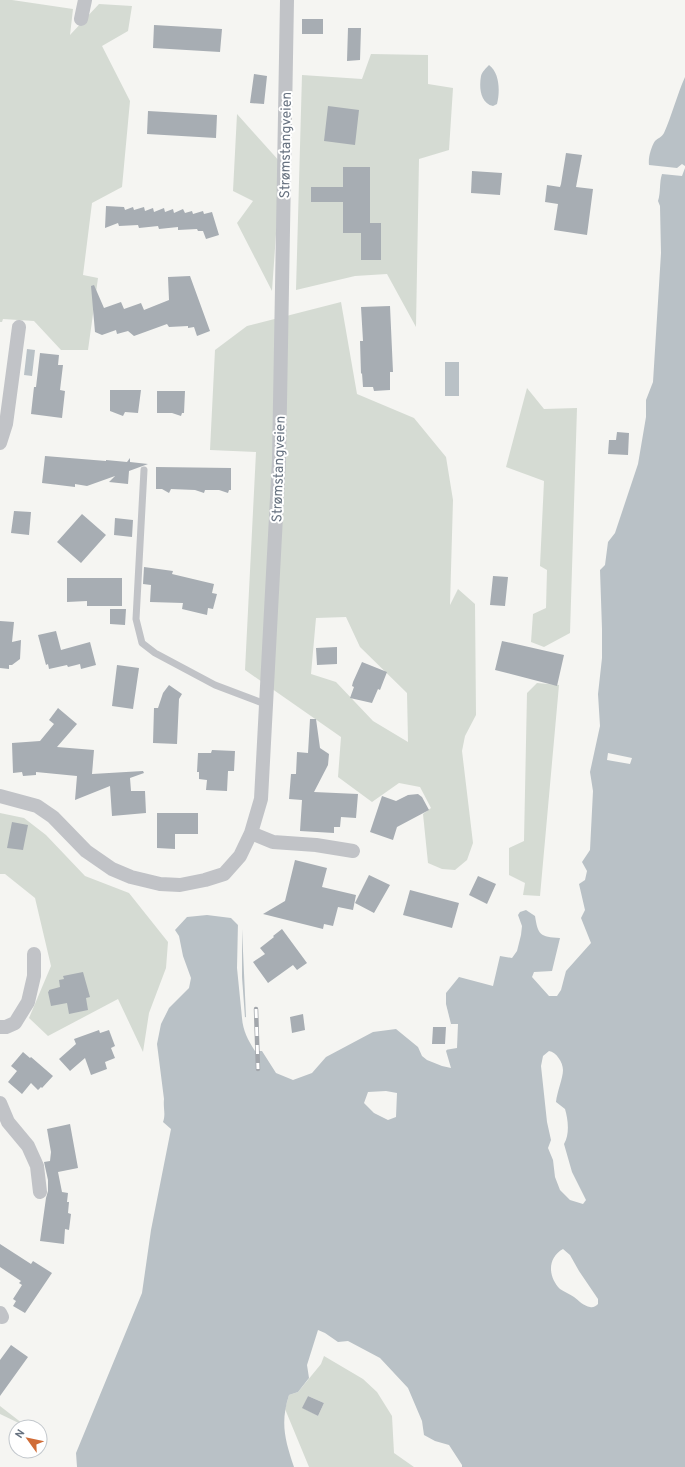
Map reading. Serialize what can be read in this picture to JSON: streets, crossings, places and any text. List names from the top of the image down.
{
  "streets": {
    "street": ["Strømstangveien"]
  },
  "north": "top left"
}
